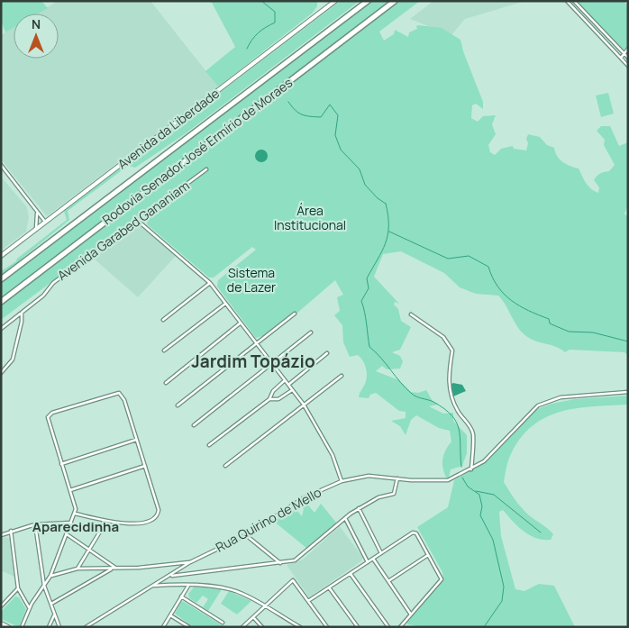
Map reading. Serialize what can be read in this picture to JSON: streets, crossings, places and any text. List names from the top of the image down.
{
  "streets": {
    "highway": ["Rodovia Senador José Ermírio de Moraes"],
    "street": ["Avenida da Liberdade", "Avenida Garabed Gananiam", "Rua Quirino de Mello"]
  },
  "districts": ["Jardim Topázio", "Aparecidinha"],
  "parks": ["Área Institucional", "Sistema de Lazer"],
  "north": "top"
}
